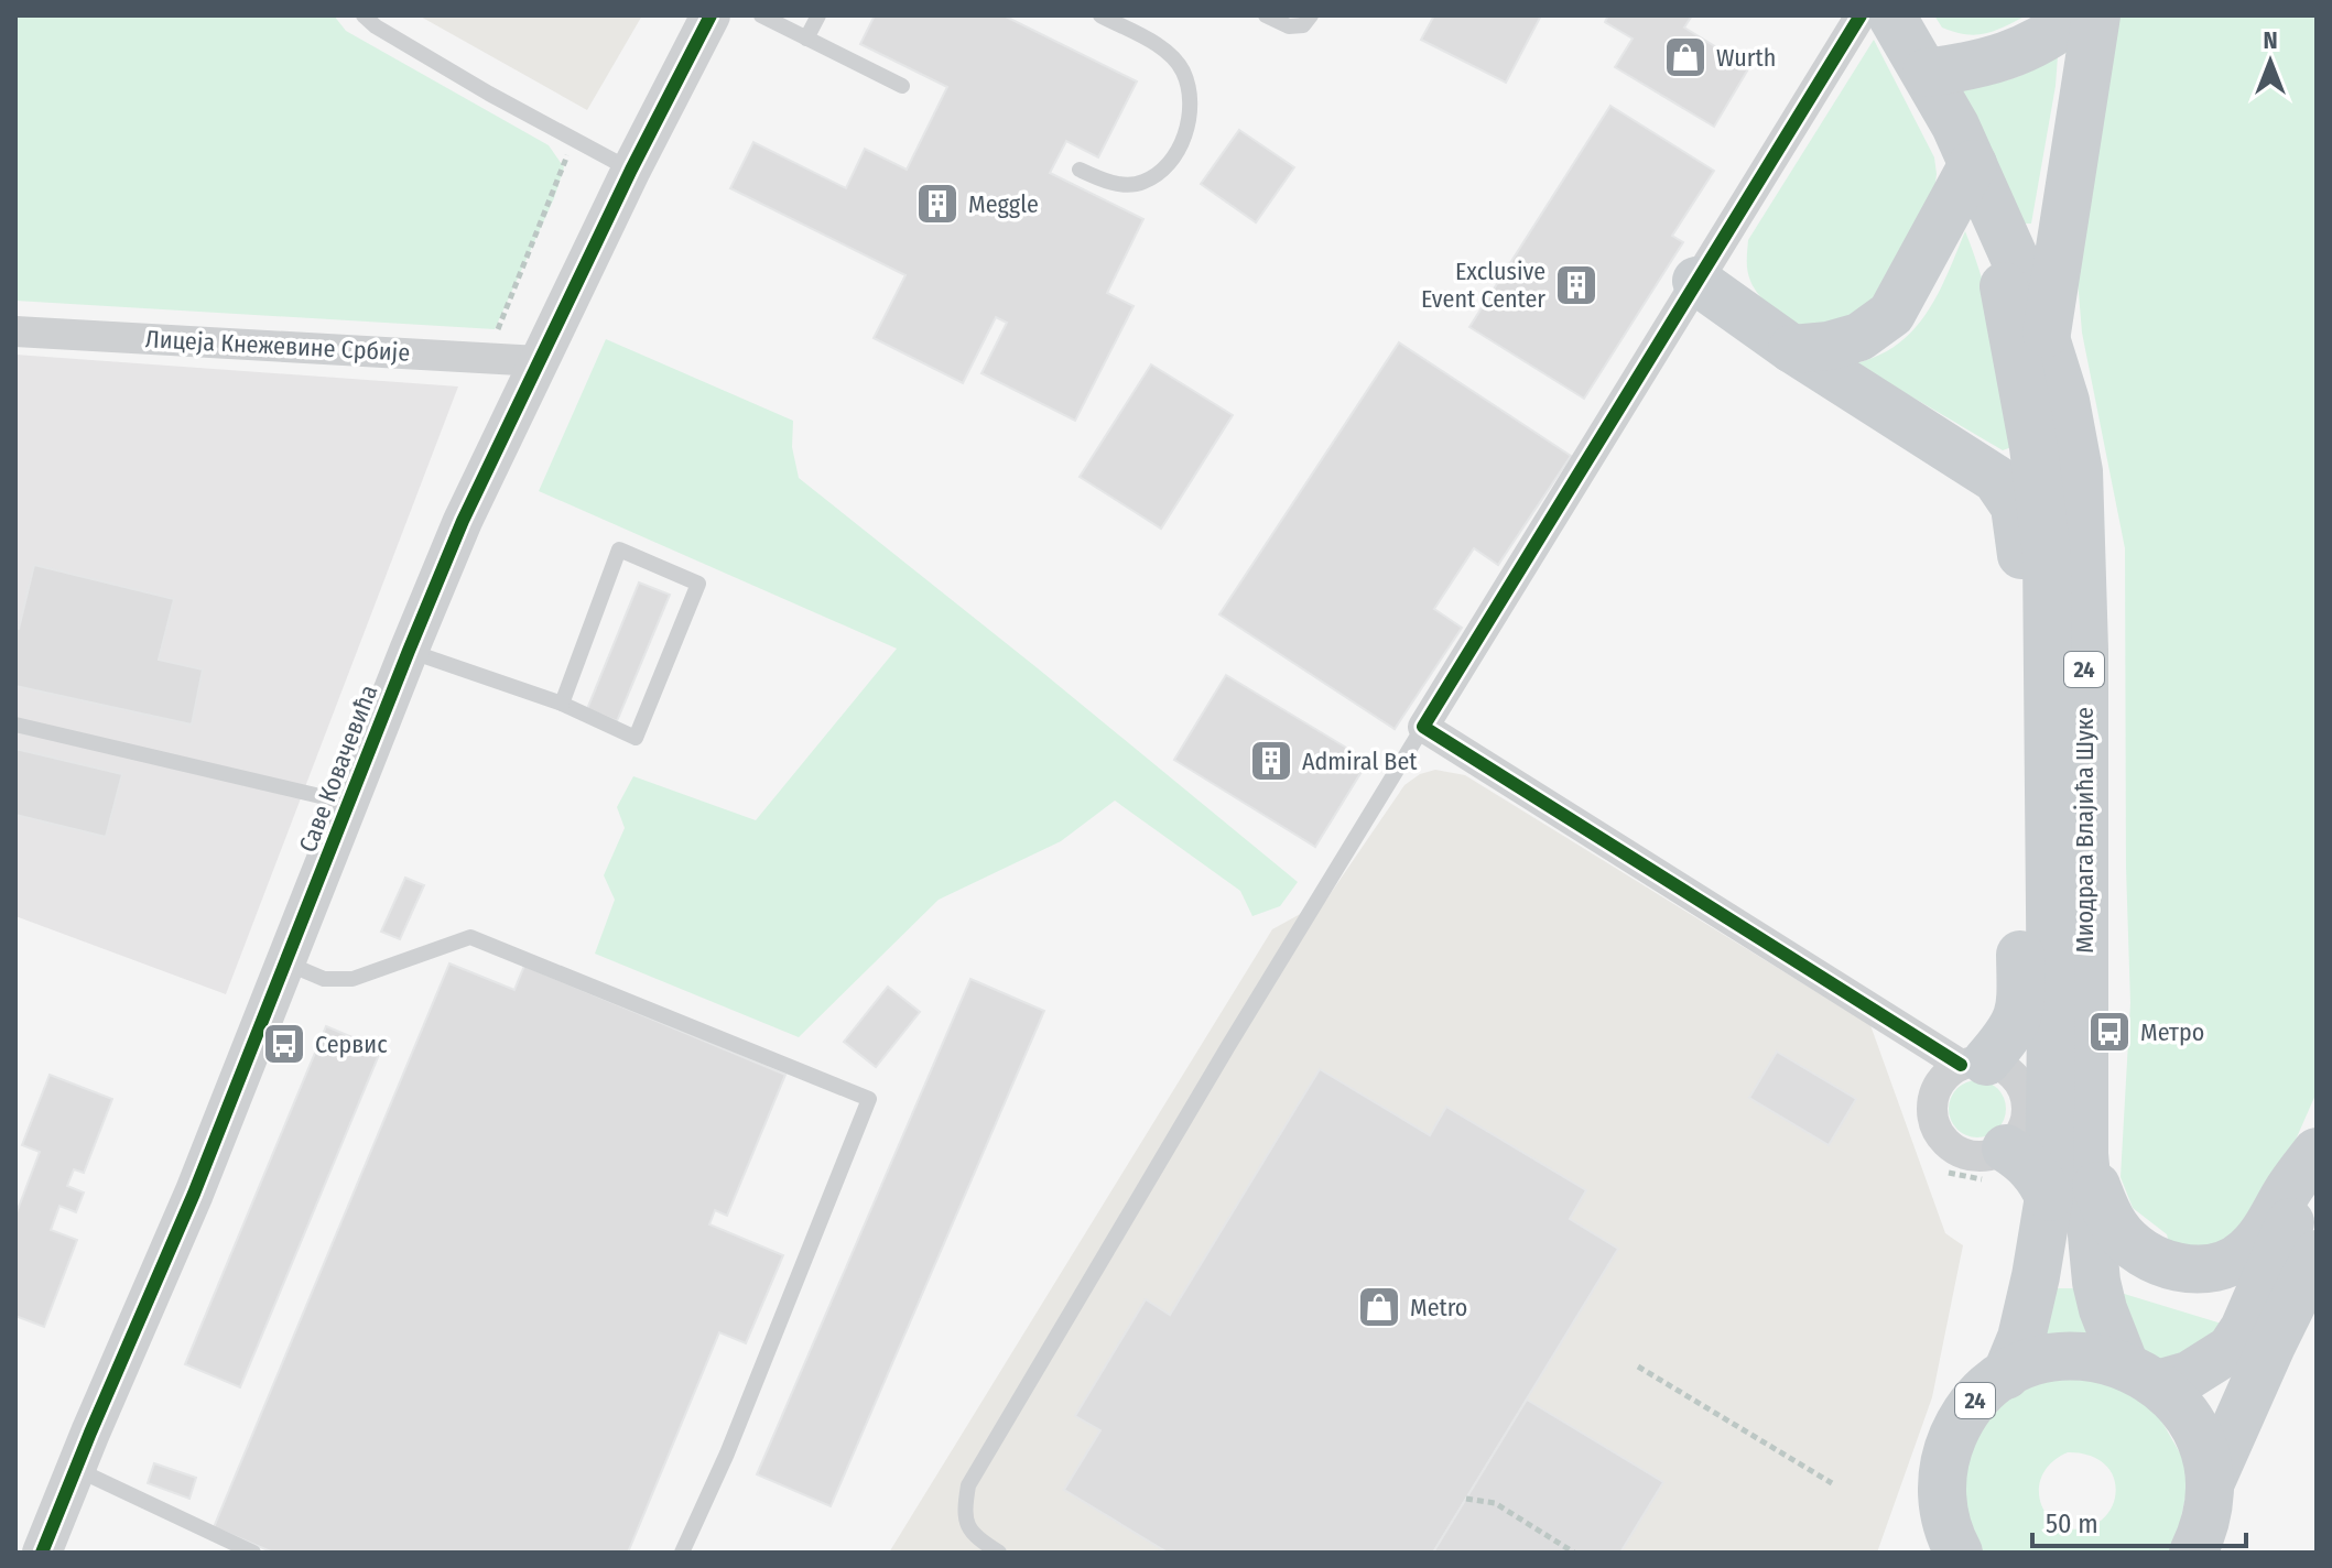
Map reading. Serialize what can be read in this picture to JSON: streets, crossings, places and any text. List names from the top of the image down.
{
  "streets": {
    "main road": ["24", "Миодрага Влајића Шуке"],
    "street": ["Лицеја Кнежевине Србије", "Саве Ковачевића"]
  },
  "crossings": [
    ["Лицеја Кнежевине Србије", "Саве Ковачевића"],
    ["24", "Миодрага Влајића Шуке"]
  ],
  "places": {
    "shop": ["Wurth", "Metro"],
    "building": ["Meggle", "Exclusive Event Center", "Admiral Bet"],
    "bus stop": ["Метро", "Сервис"]
  },
  "scale_bar": "50 m",
  "north": "top"
}
